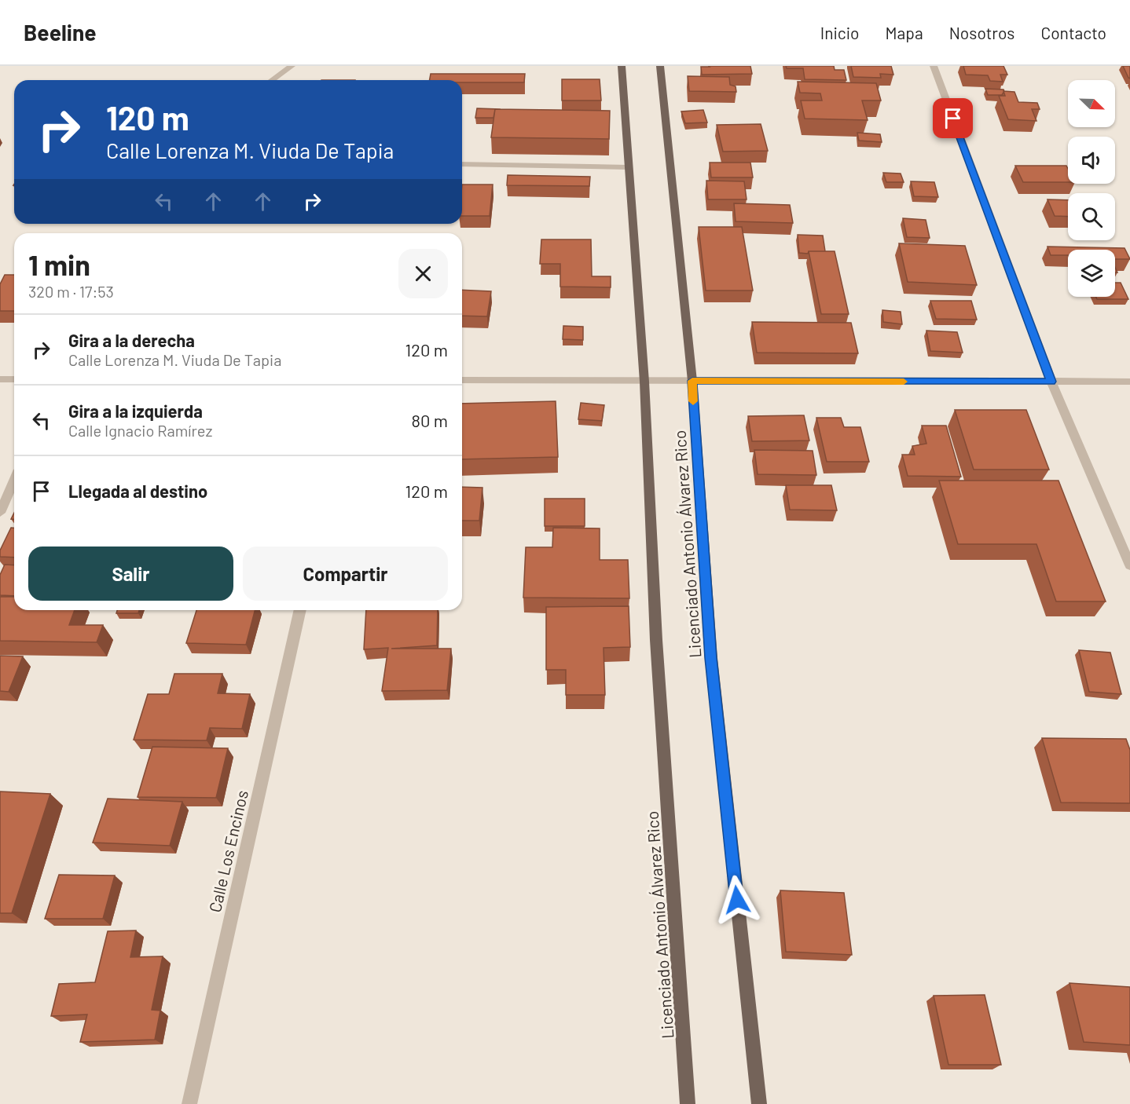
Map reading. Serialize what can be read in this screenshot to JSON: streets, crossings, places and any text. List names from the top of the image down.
{
  "streets": {
    "main road": ["Licenciado Antonio Álvarez Rico"],
    "street": ["Calle Los Encinos"]
  },
  "north": "bottom right",
  "page": {
    "header": "Beeline",
    "nav": [
      "Inicio",
      "Mapa",
      "Nosotros",
      "Contacto"
    ],
    "turn": ["120 m", "Calle Lorenza M. Viuda De Tapia"],
    "heading": ["1 min", "320 m · 17:53"],
    "list": [
      {
        "name": "Gira a la derecha",
        "note": "Calle Lorenza M. Viuda De Tapia",
        "value": "120 m"
      },
      {
        "name": "Gira a la izquierda",
        "note": "Calle Ignacio Ramírez",
        "value": "80 m"
      },
      {
        "name": "Llegada al destino",
        "value": "120 m"
      }
    ],
    "buttons": ["Salir", "Compartir"]
  }
}
